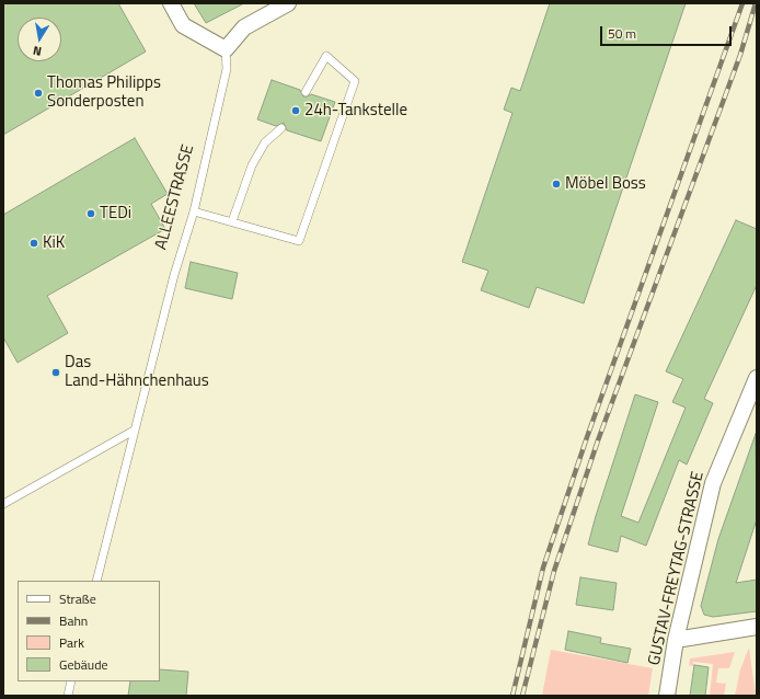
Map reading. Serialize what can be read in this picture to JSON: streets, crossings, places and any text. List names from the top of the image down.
{
  "streets": {
    "street": ["GUSTAV-FREYTAG-STRASSE"],
    "lane": ["ALLEESTRASSE"]
  },
  "places": [
    "Thomas Philipps Sonderposten",
    "24h-Tankstelle",
    "Möbel Boss",
    "TEDi",
    "KiK",
    "Das Land-Hähnchenhaus"
  ],
  "legend": [
    "Straße",
    "Bahn",
    "Park",
    "Gebäude"
  ],
  "scale_bar": "50 m",
  "north": "bottom"
}
